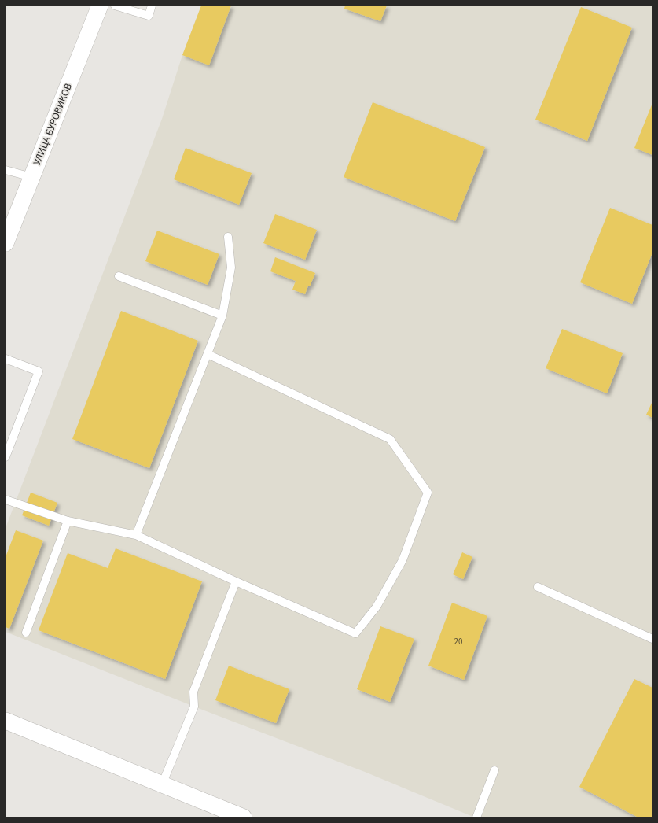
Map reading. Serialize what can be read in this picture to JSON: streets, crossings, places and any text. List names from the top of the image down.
{
  "streets": {
    "street": ["УЛИЦА БУРОВИКОВ"]
  },
  "house_numbers": ["20"]
}
